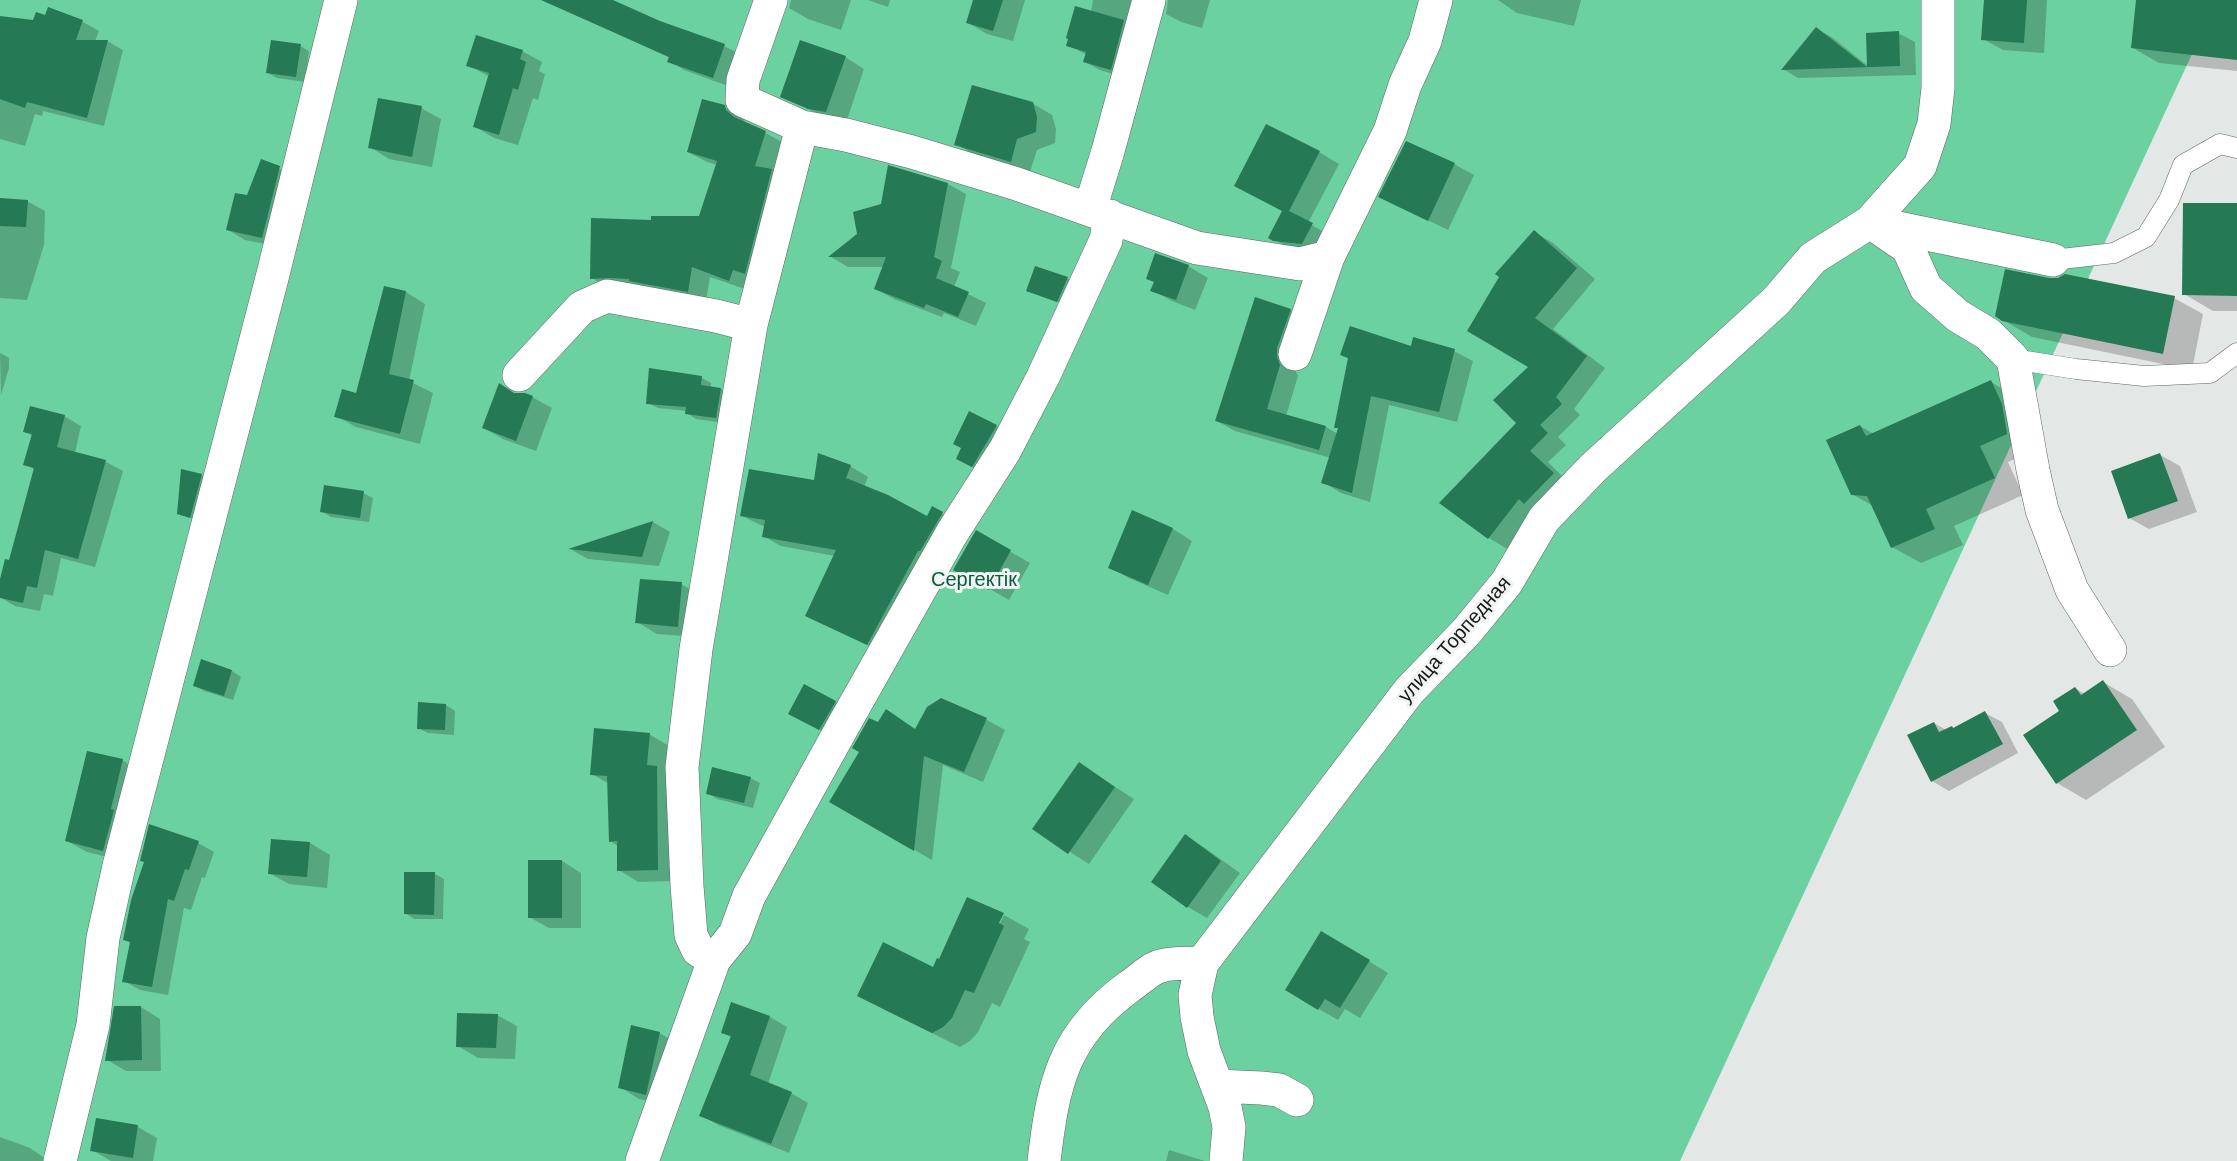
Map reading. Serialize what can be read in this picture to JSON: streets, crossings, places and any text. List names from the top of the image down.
{
  "streets": {
    "street": ["улица Торпедная"]
  },
  "parks": ["Сергектік"]
}
